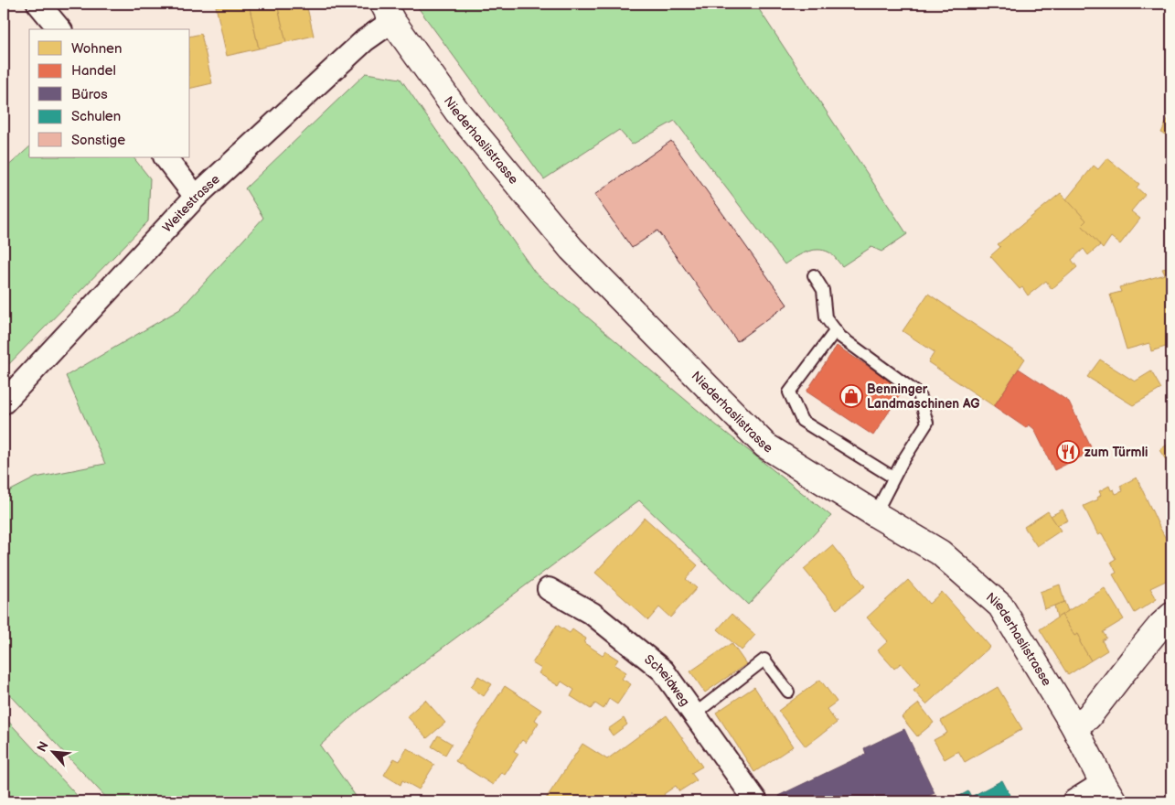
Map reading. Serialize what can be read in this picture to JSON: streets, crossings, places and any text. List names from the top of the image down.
{
  "streets": {
    "street": ["Niederhaslistrasse", "Weitestrasse", "Scheidweg"]
  },
  "crossings": [
    ["Niederhaslistrasse", "Weitestrasse"]
  ],
  "places": {
    "shop": ["Benninger Landmaschinen AG"],
    "restaurant": ["zum Türmli"]
  },
  "legend": [
    "Wohnen",
    "Handel",
    "Büros",
    "Schulen",
    "Sonstige"
  ],
  "north": "top left"
}
